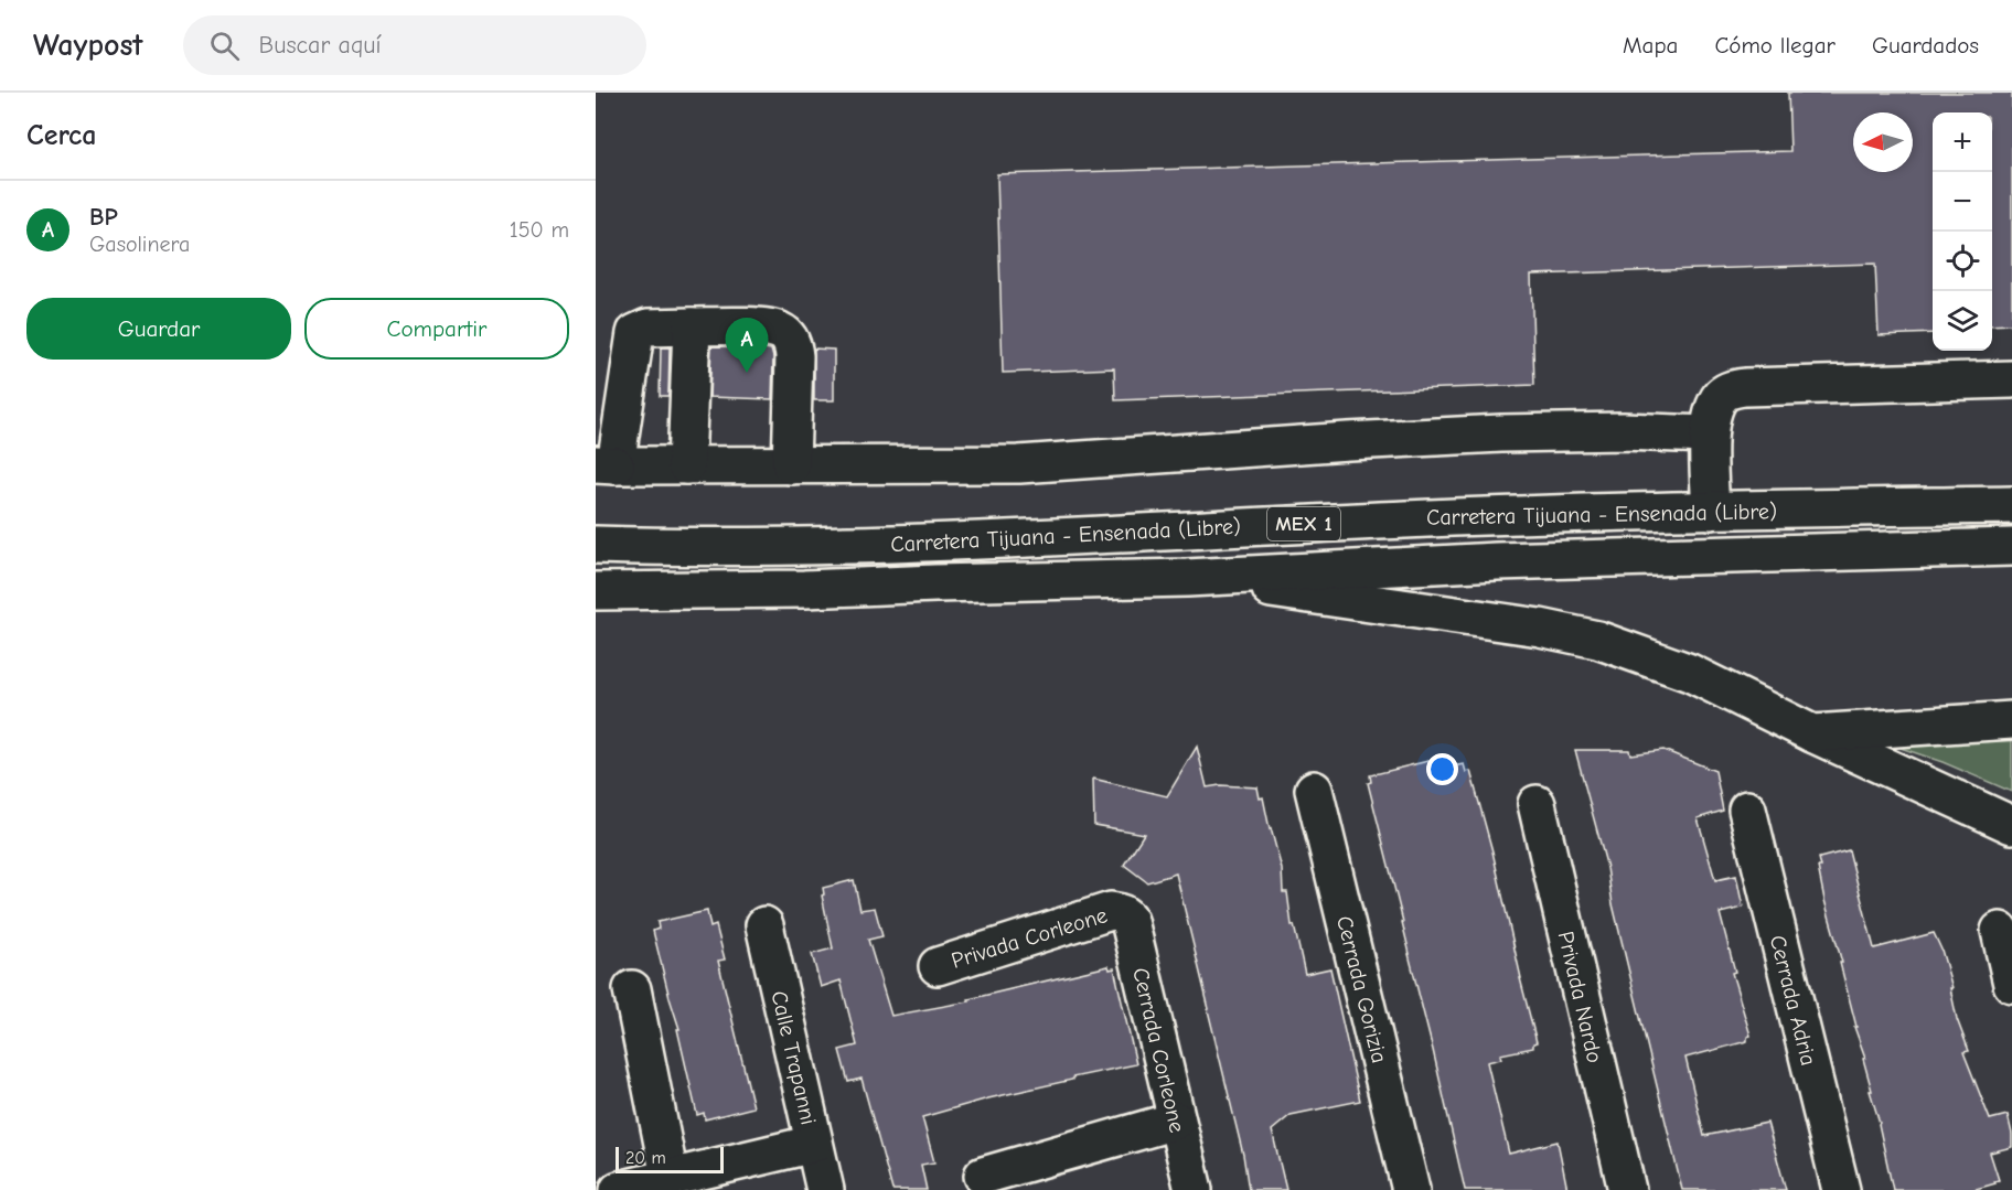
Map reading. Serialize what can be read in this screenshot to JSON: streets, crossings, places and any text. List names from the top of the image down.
{
  "streets": {
    "main road": [
      "Carretera Tijuana - Ensenada (Libre)",
      "MEX 1",
      "Privada Corleone",
      "Cerrada Gorizia",
      "Privada Nardo",
      "Cerrada Adria",
      "Cerrada Corleone",
      "Calle Trapanni"
    ]
  },
  "crossings": [
    ["Privada Corleone", "Cerrada Corleone"]
  ],
  "scale_bar": "20 m",
  "north": "left",
  "page": {
    "header": "Waypost",
    "search": "Buscar aquí",
    "nav": ["Mapa", "Cómo llegar", "Guardados"],
    "heading": "Cerca",
    "map_buttons": ["+", "−"],
    "list": [
      {
        "mark": "A",
        "name": "BP",
        "note": "Gasolinera",
        "value": "150 m"
      }
    ],
    "buttons": ["Guardar", "Compartir"],
    "pins": "A",
    "scale": "20 m"
  }
}
